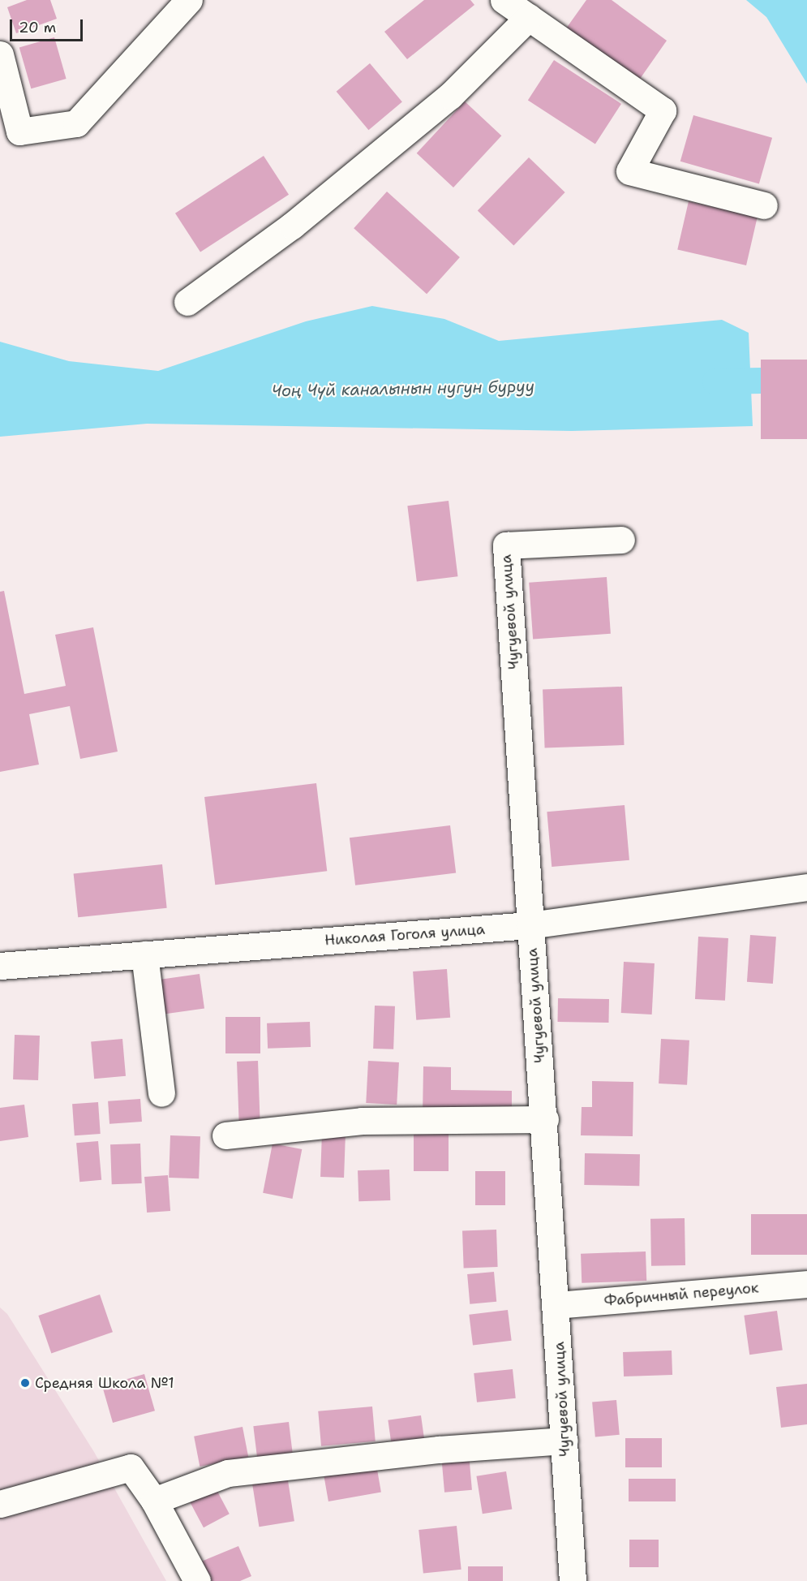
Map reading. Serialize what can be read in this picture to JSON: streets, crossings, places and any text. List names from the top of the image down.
{
  "streets": {
    "street": ["Чугуевой улица", "Николая Гоголя улица", "Фабричный переулок"]
  },
  "crossings": [
    ["Чугуевой улица", "Николая Гоголя улица"],
    ["Чугуевой улица", "Фабричный переулок"]
  ],
  "water": ["Чоң Чүй каналынын нугун буруу"],
  "places": ["Средняя Школа №1"],
  "scale_bar": "20 m"
}
